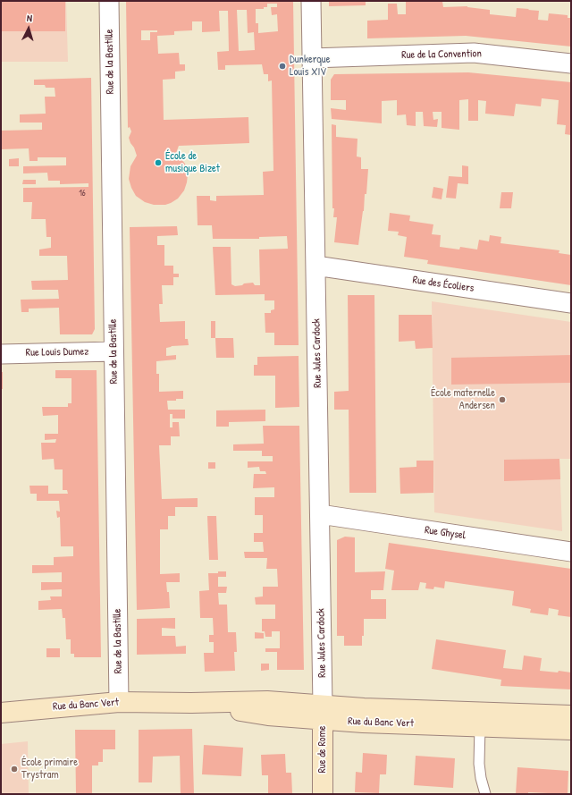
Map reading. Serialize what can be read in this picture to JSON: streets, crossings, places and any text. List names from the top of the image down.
{
  "streets": {
    "street": [
      "Rue de la Convention",
      "Rue de la Bastille",
      "Rue des Écoliers",
      "Rue Louis Dumez",
      "Rue Jules Cardock",
      "Rue Ghysel",
      "Rue du Banc Vert",
      "Rue de Rome"
    ]
  },
  "crossings": [
    ["Rue de la Convention", "Rue Jules Cardock"],
    ["Rue de la Bastille", "Rue Louis Dumez"],
    ["Rue de la Bastille", "Rue du Banc Vert"],
    ["Rue des Écoliers", "Rue Jules Cardock"],
    ["Rue Jules Cardock", "Rue Ghysel"],
    ["Rue Jules Cardock", "Rue du Banc Vert"],
    ["Rue Jules Cardock", "Rue de Rome"],
    ["Rue du Banc Vert", "Rue de Rome"]
  ],
  "places": [
    "Dunkerque Louis XIV",
    "École de musique Bizet",
    "École maternelle Andersen",
    "École primaire Trystram"
  ],
  "house_numbers": ["16"],
  "north": "top"
}
